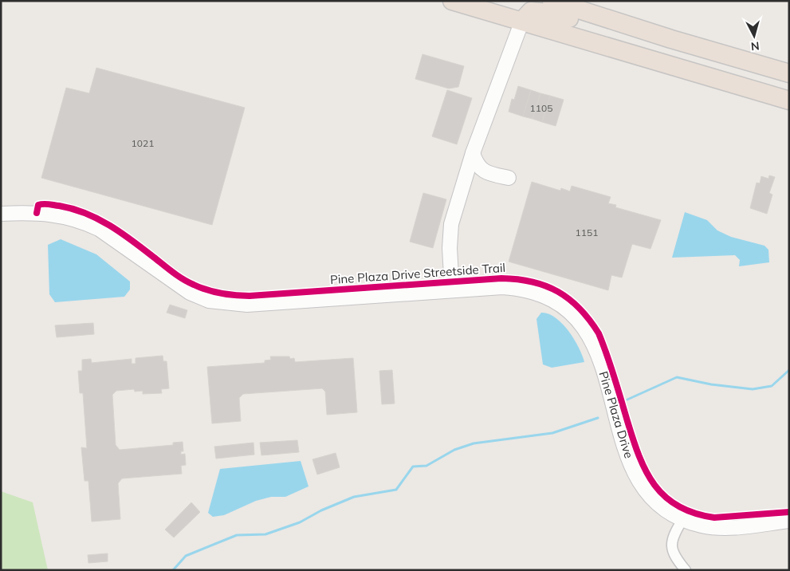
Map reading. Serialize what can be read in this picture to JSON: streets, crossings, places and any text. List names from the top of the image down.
{
  "streets": {
    "street": ["Pine Plaza Drive"],
    "cycle path": ["Pine Plaza Drive Streetside Trail"]
  },
  "house_numbers": ["1105", "1021", "1151"],
  "north": "bottom"
}
